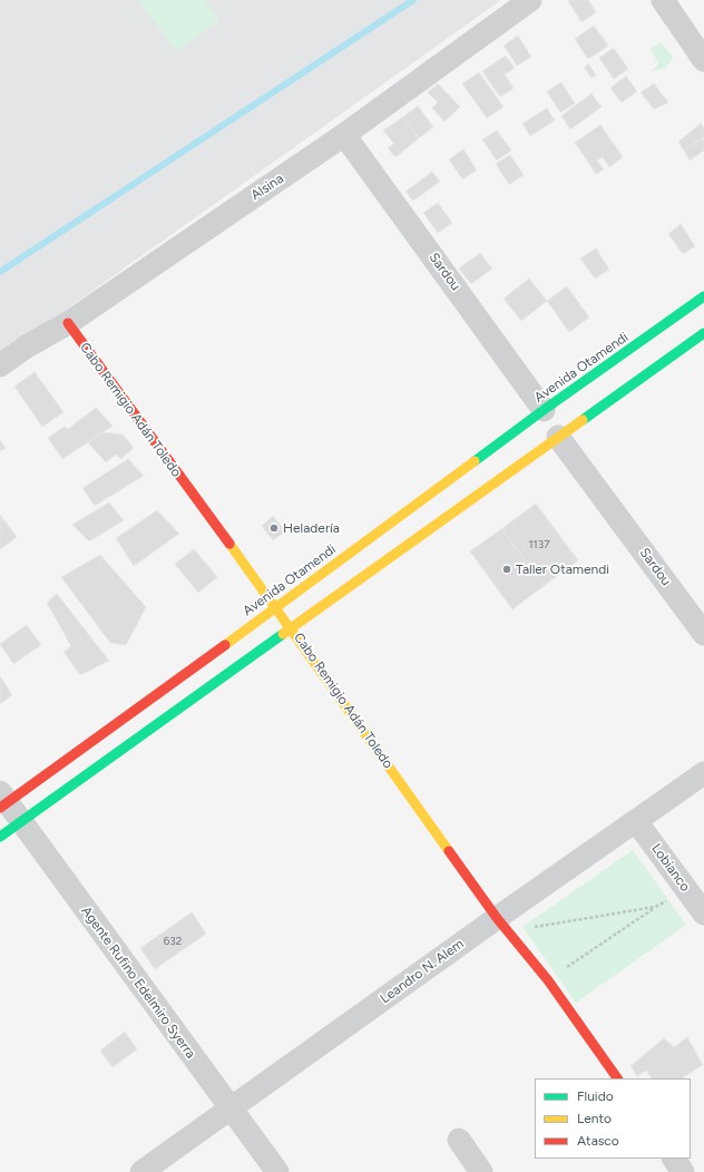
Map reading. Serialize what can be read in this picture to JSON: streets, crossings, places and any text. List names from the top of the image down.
{
  "streets": {
    "main road": ["Avenida Otamendi", "Cabo Remigio Adán Toledo"],
    "street": [
      "Alsina",
      "Sardou",
      "Lobianco",
      "Leandro N. Alem",
      "Agente Rufino Edelmiro Syerra"
    ]
  },
  "crossings": [
    ["Alsina", "Sardou"],
    ["Alsina", "Cabo Remigio Adán Toledo"],
    ["Sardou", "Avenida Otamendi"],
    ["Avenida Otamendi", "Cabo Remigio Adán Toledo"],
    ["Avenida Otamendi", "Agente Rufino Edelmiro Syerra"],
    ["Cabo Remigio Adán Toledo", "Leandro N. Alem"],
    ["Lobianco", "Leandro N. Alem"],
    ["Leandro N. Alem", "Agente Rufino Edelmiro Syerra"]
  ],
  "places": ["Heladería", "Taller Otamendi"],
  "house_numbers": ["1137", "632"],
  "legend": ["Fluido", "Lento", "Atasco"]
}
